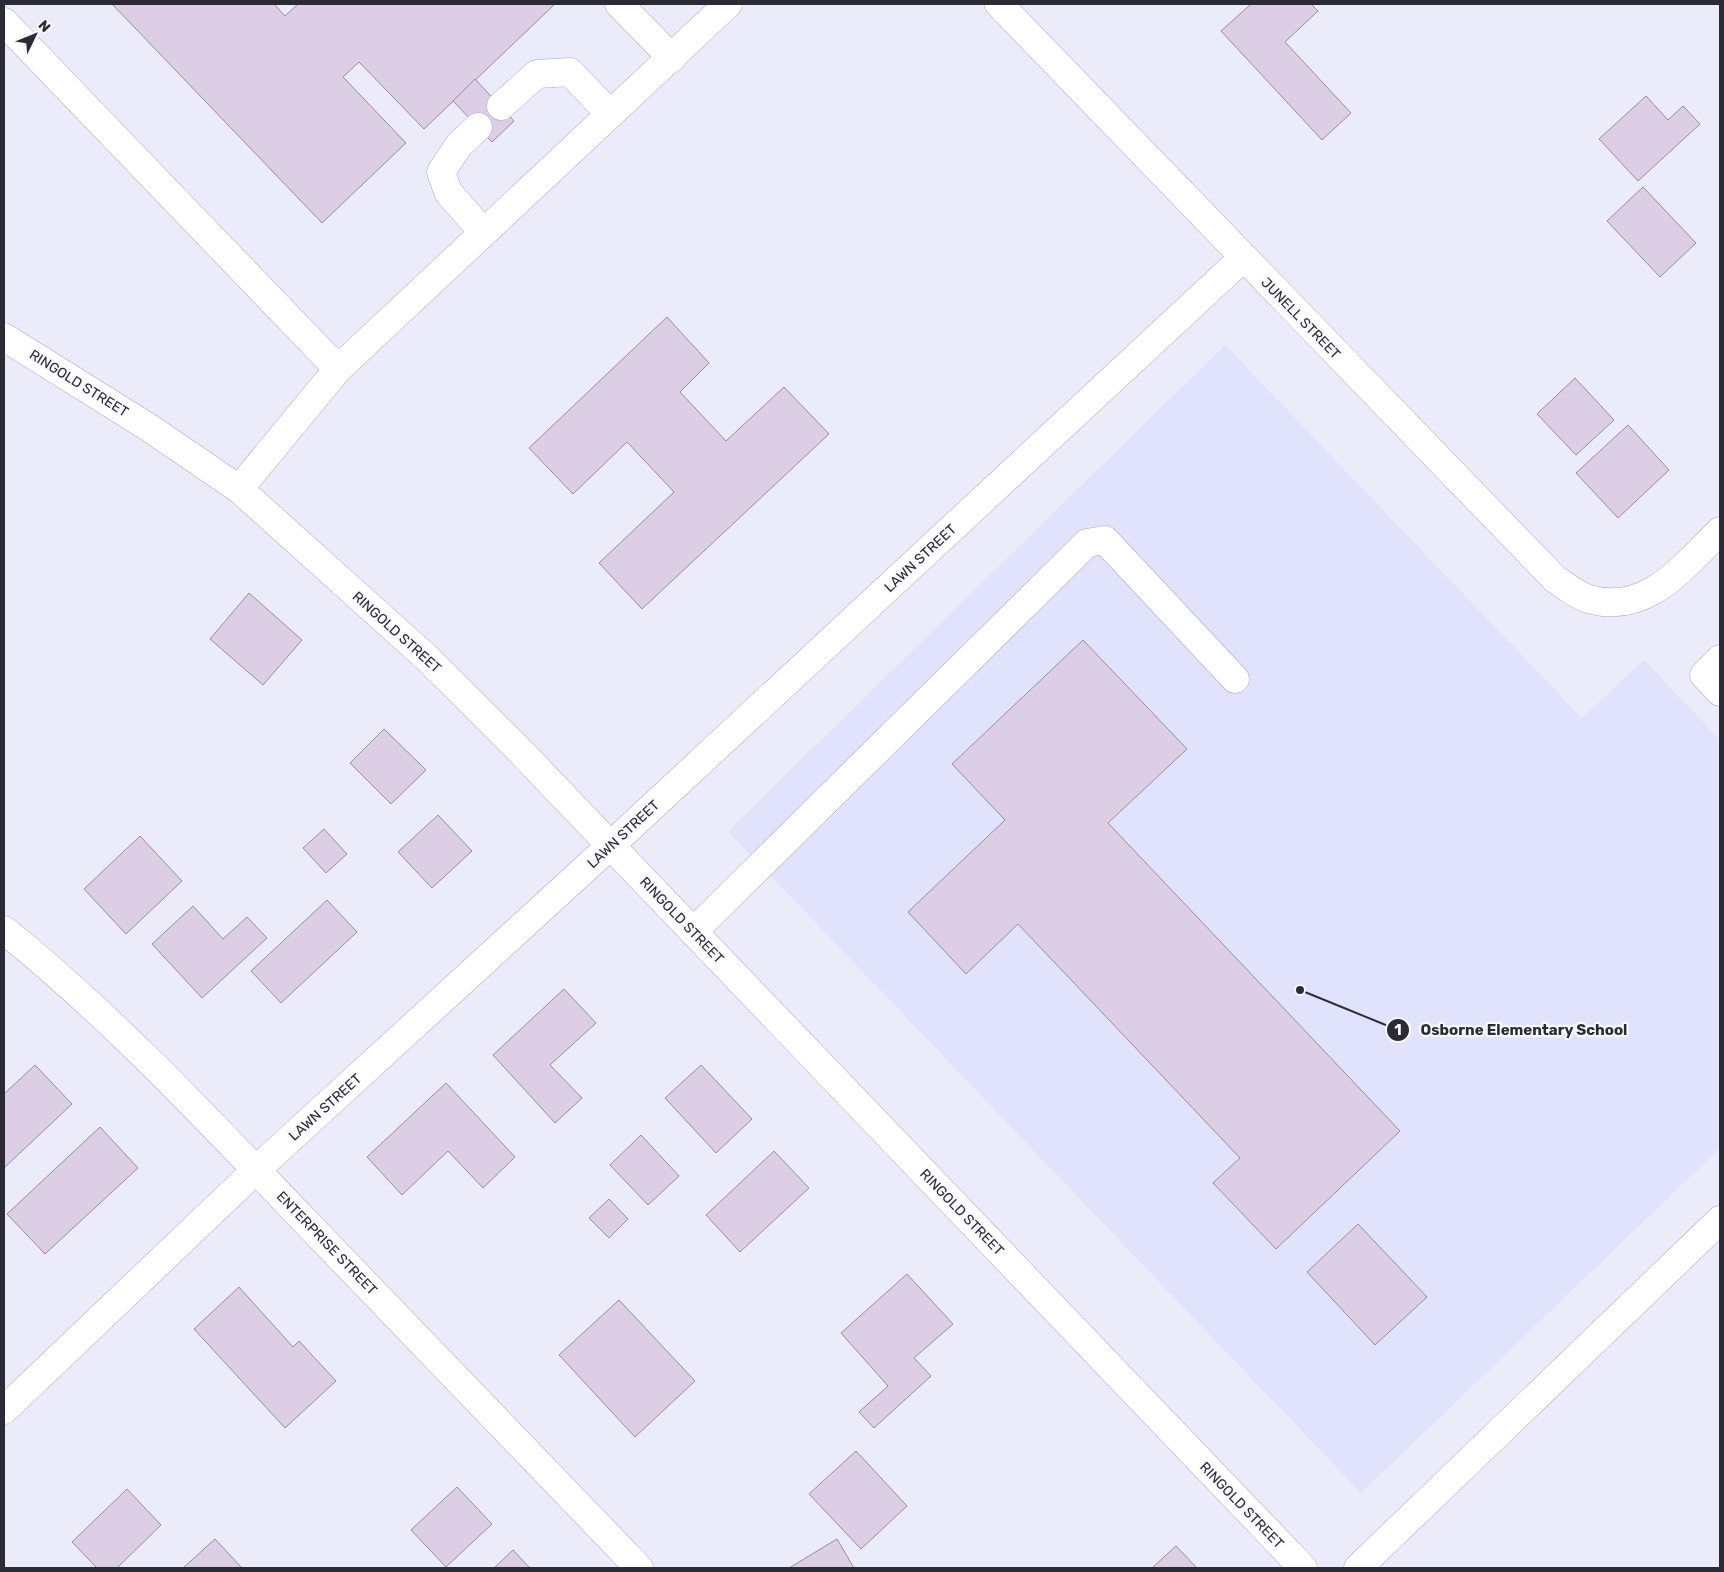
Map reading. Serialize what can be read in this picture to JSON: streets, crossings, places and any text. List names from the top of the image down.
{
  "streets": {
    "street": [
      "JUNELL STREET",
      "RINGOLD STREET",
      "LAWN STREET",
      "ENTERPRISE STREET"
    ]
  },
  "crossings": [
    ["JUNELL STREET", "LAWN STREET"],
    ["RINGOLD STREET", "LAWN STREET"],
    ["LAWN STREET", "ENTERPRISE STREET"]
  ],
  "places": ["Osborne Elementary School"],
  "north": "top right"
}
